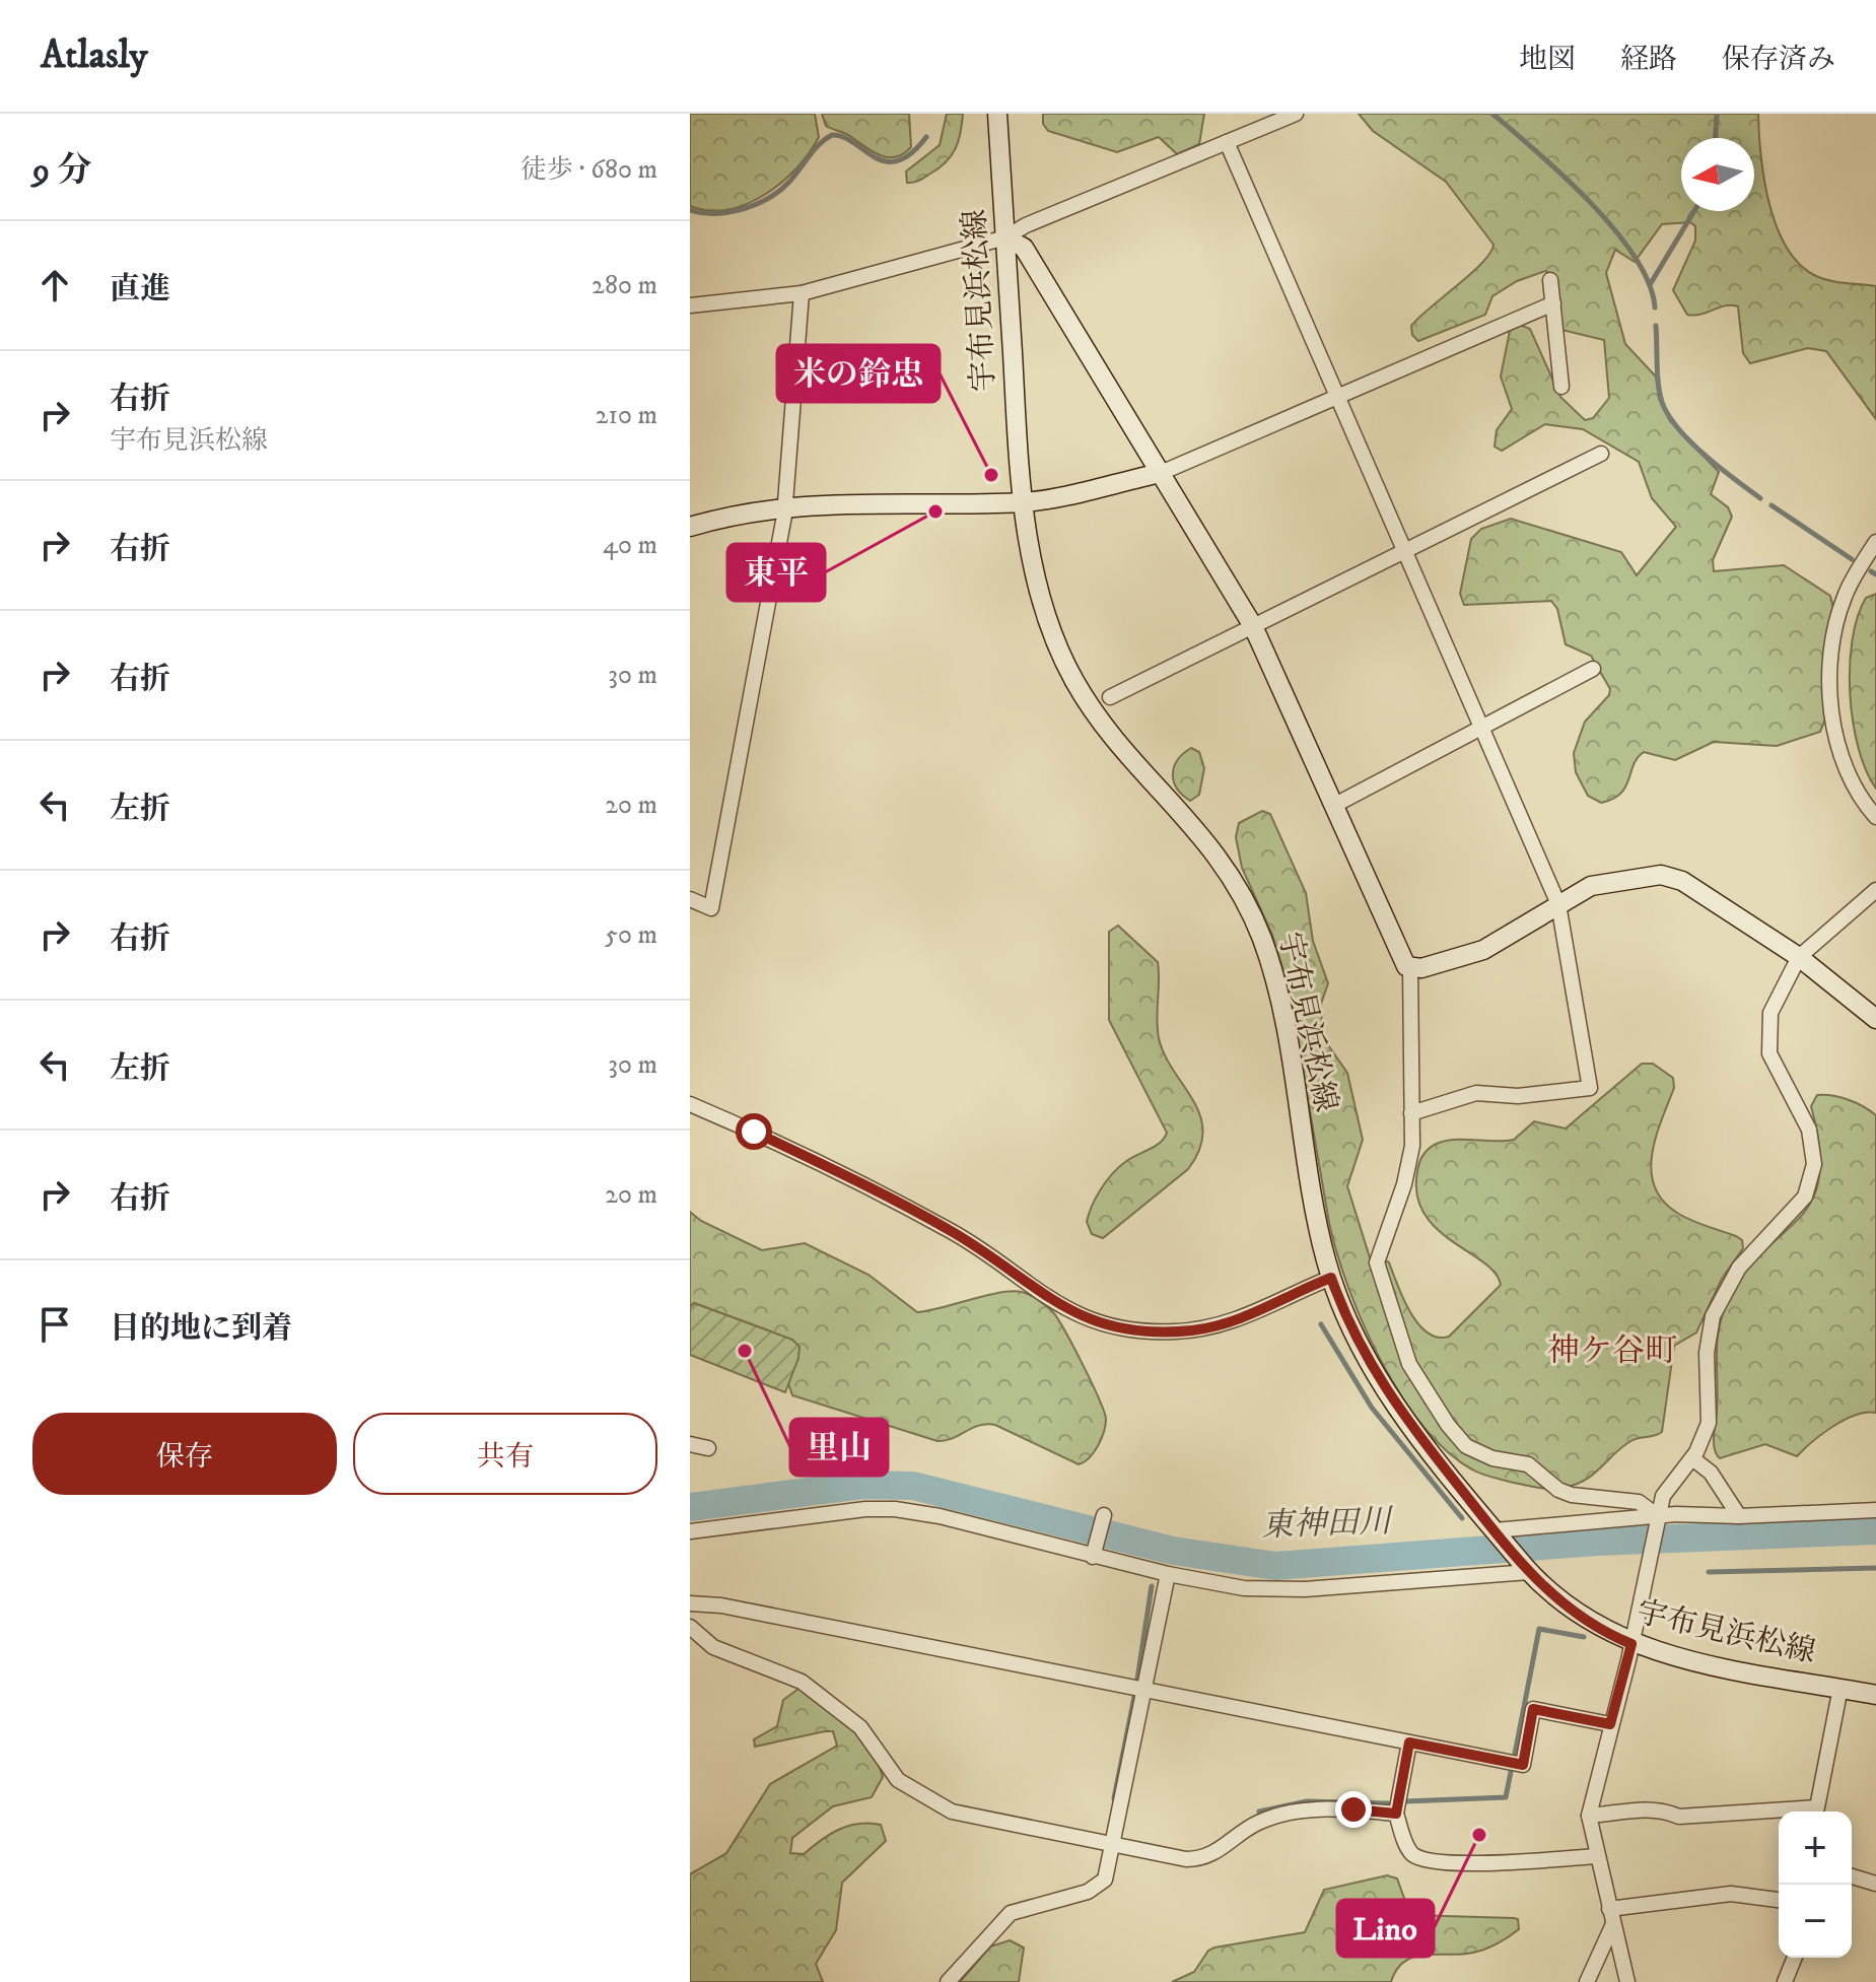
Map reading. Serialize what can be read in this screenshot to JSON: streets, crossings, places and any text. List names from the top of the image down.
{
  "streets": {
    "main road": ["宇布見浜松線"]
  },
  "districts": ["神ケ谷町"],
  "water": ["東神田川"],
  "places": [
    "米の鈴忠",
    "東平",
    "里山",
    "Lino"
  ],
  "north": "left",
  "page": {
    "header": "Atlasly",
    "nav": ["地図", "経路", "保存済み"],
    "heading": ["9 分", "徒歩 · 680 m"],
    "list": [
      ["直進", "280 m"],
      ["右折", "宇布見浜松線", "210 m"],
      ["右折", "40 m"],
      ["右折", "30 m"],
      ["左折", "20 m"],
      ["右折", "50 m"],
      ["左折", "30 m"],
      ["右折", "20 m"],
      "目的地に到着"
    ],
    "buttons": ["保存", "共有"],
    "map_buttons": ["+", "−"]
  }
}
